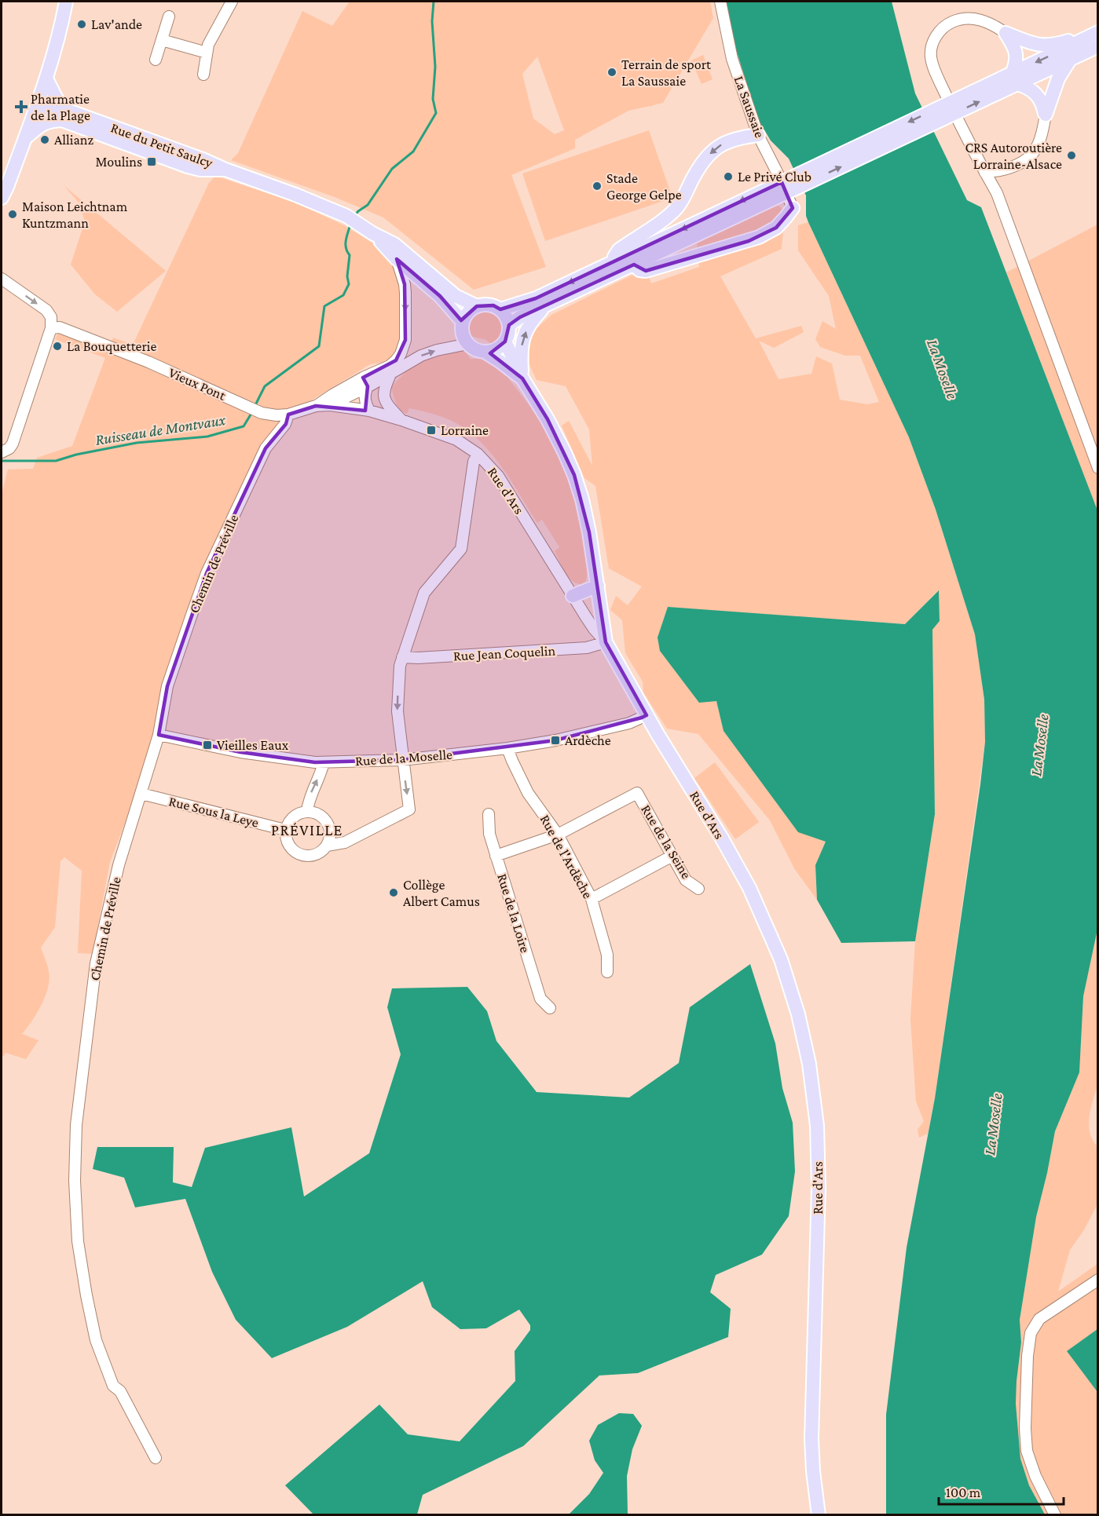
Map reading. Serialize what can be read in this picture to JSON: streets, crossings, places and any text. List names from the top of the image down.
{
  "streets": {
    "main road": ["Rue du Petit Saulcy", "Rue d'Ars"],
    "street": [
      "La Saussaie",
      "Vieux Pont",
      "Chemin de Préville",
      "Rue Jean Coquelin",
      "Rue de la Moselle",
      "Rue Sous la Leye",
      "Rue de la Seine",
      "Rue de l'Ardèche",
      "Rue de la Loire"
    ]
  },
  "crossings": [
    ["Vieux Pont", "Chemin de Préville"],
    ["Rue d'Ars", "Rue Jean Coquelin"],
    ["Rue d'Ars", "Rue de la Moselle"],
    ["Chemin de Préville", "Rue de la Moselle"],
    ["Chemin de Préville", "Rue Sous la Leye"],
    ["Rue de la Moselle", "Rue de l'Ardèche"],
    ["Rue de la Seine", "Rue de l'Ardèche"]
  ],
  "districts": ["PRÉVILLE"],
  "water": ["La Moselle", "Ruisseau de Montvaux"],
  "places": {
    "other": [
      "Lav'ande",
      "Terrain de sport La Saussaie",
      "Allianz",
      "CRS Autoroutière Lorraine-Alsace",
      "Le Privé Club",
      "Stade George Gelpe",
      "Maison Leichtnam Kuntzmann",
      "La Bouquetterie",
      "Collège Albert Camus"
    ],
    "health": ["Pharmatie de la Plage"],
    "transit": [
      "Moulins",
      "Lorraine",
      "Ardèche",
      "Vieilles Eaux"
    ]
  },
  "scale_bar": "100 m"
}
